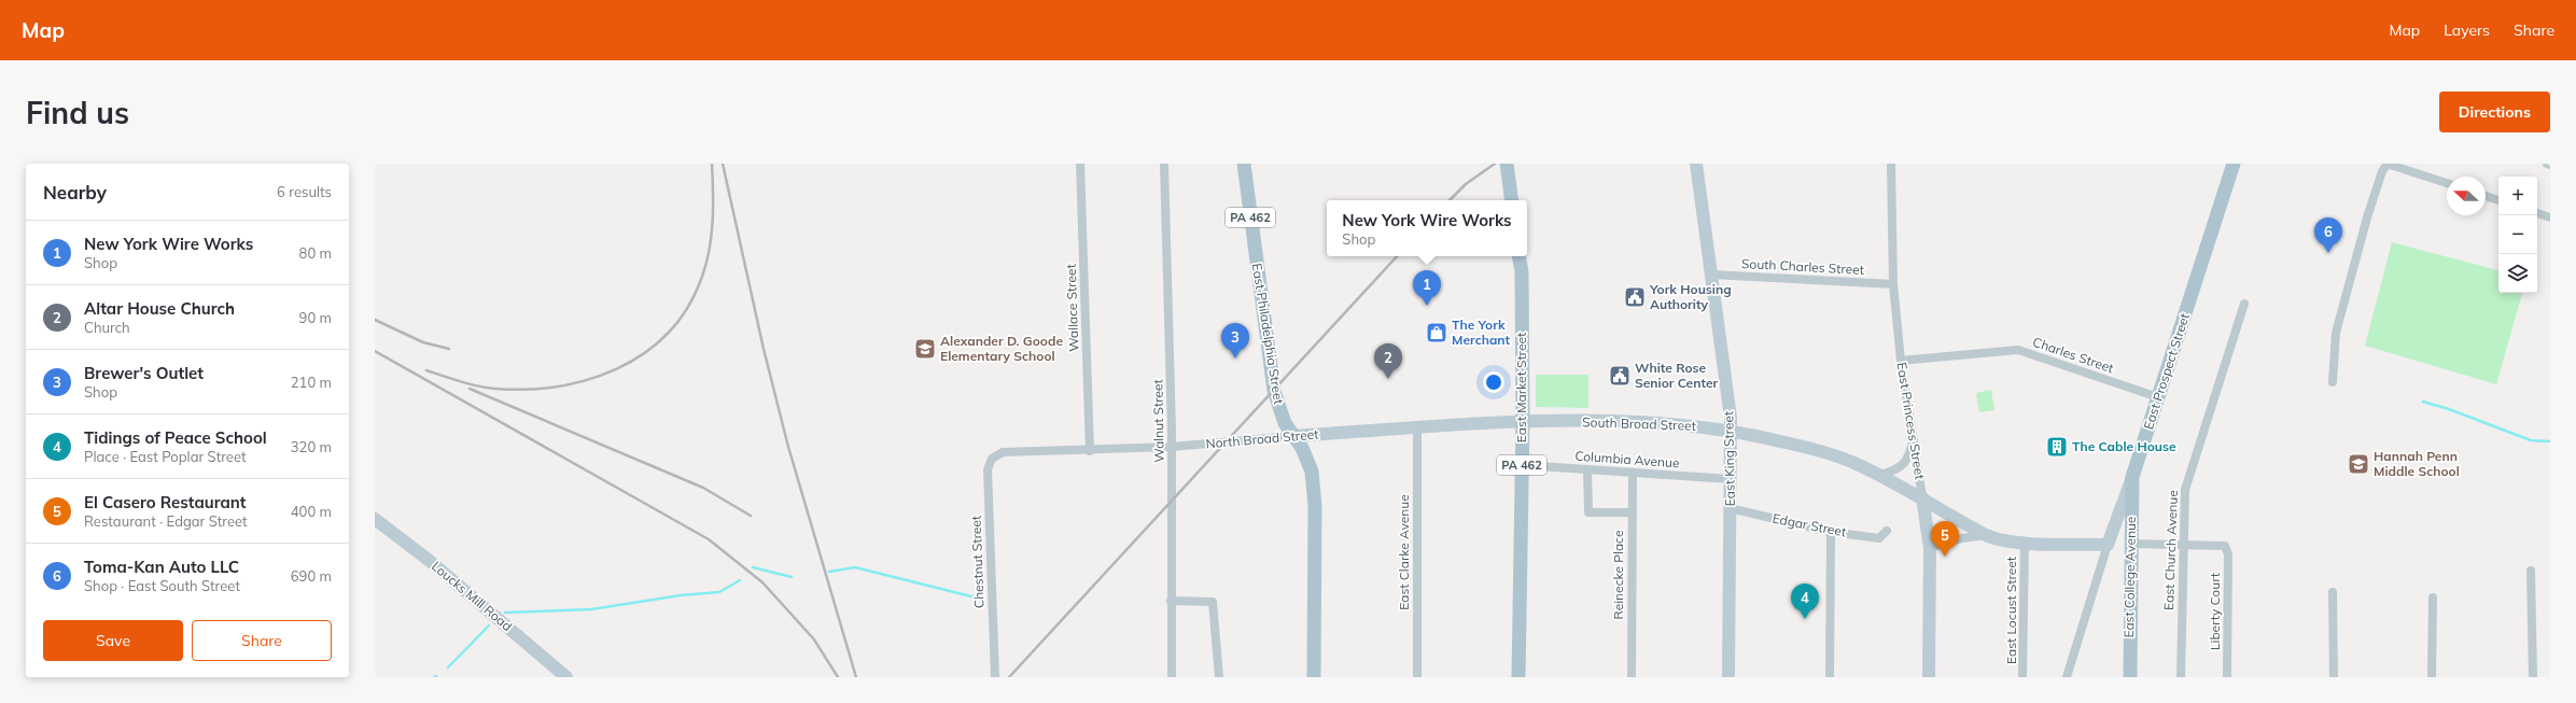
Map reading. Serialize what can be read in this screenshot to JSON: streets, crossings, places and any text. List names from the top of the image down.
{
  "streets": {
    "main road": [
      "PA 462",
      "East Philadelphia Street",
      "East Prospect Street",
      "East Market Street",
      "East College Avenue"
    ],
    "street": [
      "South Charles Street",
      "Wallace Street",
      "Charles Street",
      "Walnut Street",
      "East Princess Street",
      "South Broad Street",
      "North Broad Street",
      "East King Street",
      "Columbia Avenue",
      "Edgar Street",
      "East Church Avenue",
      "East Clarke Avenue",
      "Chestnut Street",
      "Reinecke Place",
      "Loucks Mill Road",
      "East Locust Street",
      "Liberty Court"
    ]
  },
  "crossings": [
    ["South Charles Street", "East Princess Street"],
    ["South Charles Street", "East King Street"],
    ["Wallace Street", "North Broad Street"],
    ["East Philadelphia Street", "North Broad Street"],
    ["Charles Street", "East Prospect Street"],
    ["Charles Street", "East Princess Street"],
    ["East Prospect Street", "East College Avenue"],
    ["East Market Street", "South Broad Street"],
    ["East Market Street", "North Broad Street"],
    ["East Market Street", "Columbia Avenue"],
    ["Walnut Street", "North Broad Street"],
    ["East Princess Street", "South Broad Street"],
    ["South Broad Street", "North Broad Street"],
    ["South Broad Street", "East King Street"],
    ["North Broad Street", "East Clarke Avenue"],
    ["North Broad Street", "Chestnut Street"],
    ["East King Street", "Columbia Avenue"],
    ["East King Street", "Edgar Street"],
    ["Columbia Avenue", "Reinecke Place"],
    ["East Church Avenue", "Liberty Court"]
  ],
  "places": {
    "public building": ["York Housing Authority", "White Rose Senior Center"],
    "shop": ["The York Merchant"],
    "school or university": ["Alexander D. Goode Elementary School", "Hannah Penn Middle School"],
    "building": ["The Cable House"]
  },
  "north": "left",
  "page": {
    "header": "Map",
    "nav": ["Map", "Layers", "Share"],
    "buttons": [
      "Directions",
      ["Save", "Share"]
    ],
    "title": "Find us",
    "heading": ["Nearby", "6 results"],
    "map_buttons": ["+", "−"],
    "popup": ["New York Wire Works", "Shop"],
    "pins": [
      "6",
      "1",
      "3",
      "2",
      "5",
      "4"
    ],
    "list": [
      {
        "mark": "1",
        "name": "New York Wire Works",
        "note": "Shop",
        "value": "80 m"
      },
      {
        "mark": "2",
        "name": "Altar House Church",
        "note": "Church",
        "value": "90 m"
      },
      {
        "mark": "3",
        "name": "Brewer's Outlet",
        "note": "Shop",
        "value": "210 m"
      },
      {
        "mark": "4",
        "name": "Tidings of Peace School",
        "note": "Place · East Poplar Street",
        "value": "320 m"
      },
      {
        "mark": "5",
        "name": "El Casero Restaurant",
        "note": "Restaurant · Edgar Street",
        "value": "400 m"
      },
      {
        "mark": "6",
        "name": "Toma-Kan Auto LLC",
        "note": "Shop · East South Street",
        "value": "690 m"
      }
    ]
  }
}
